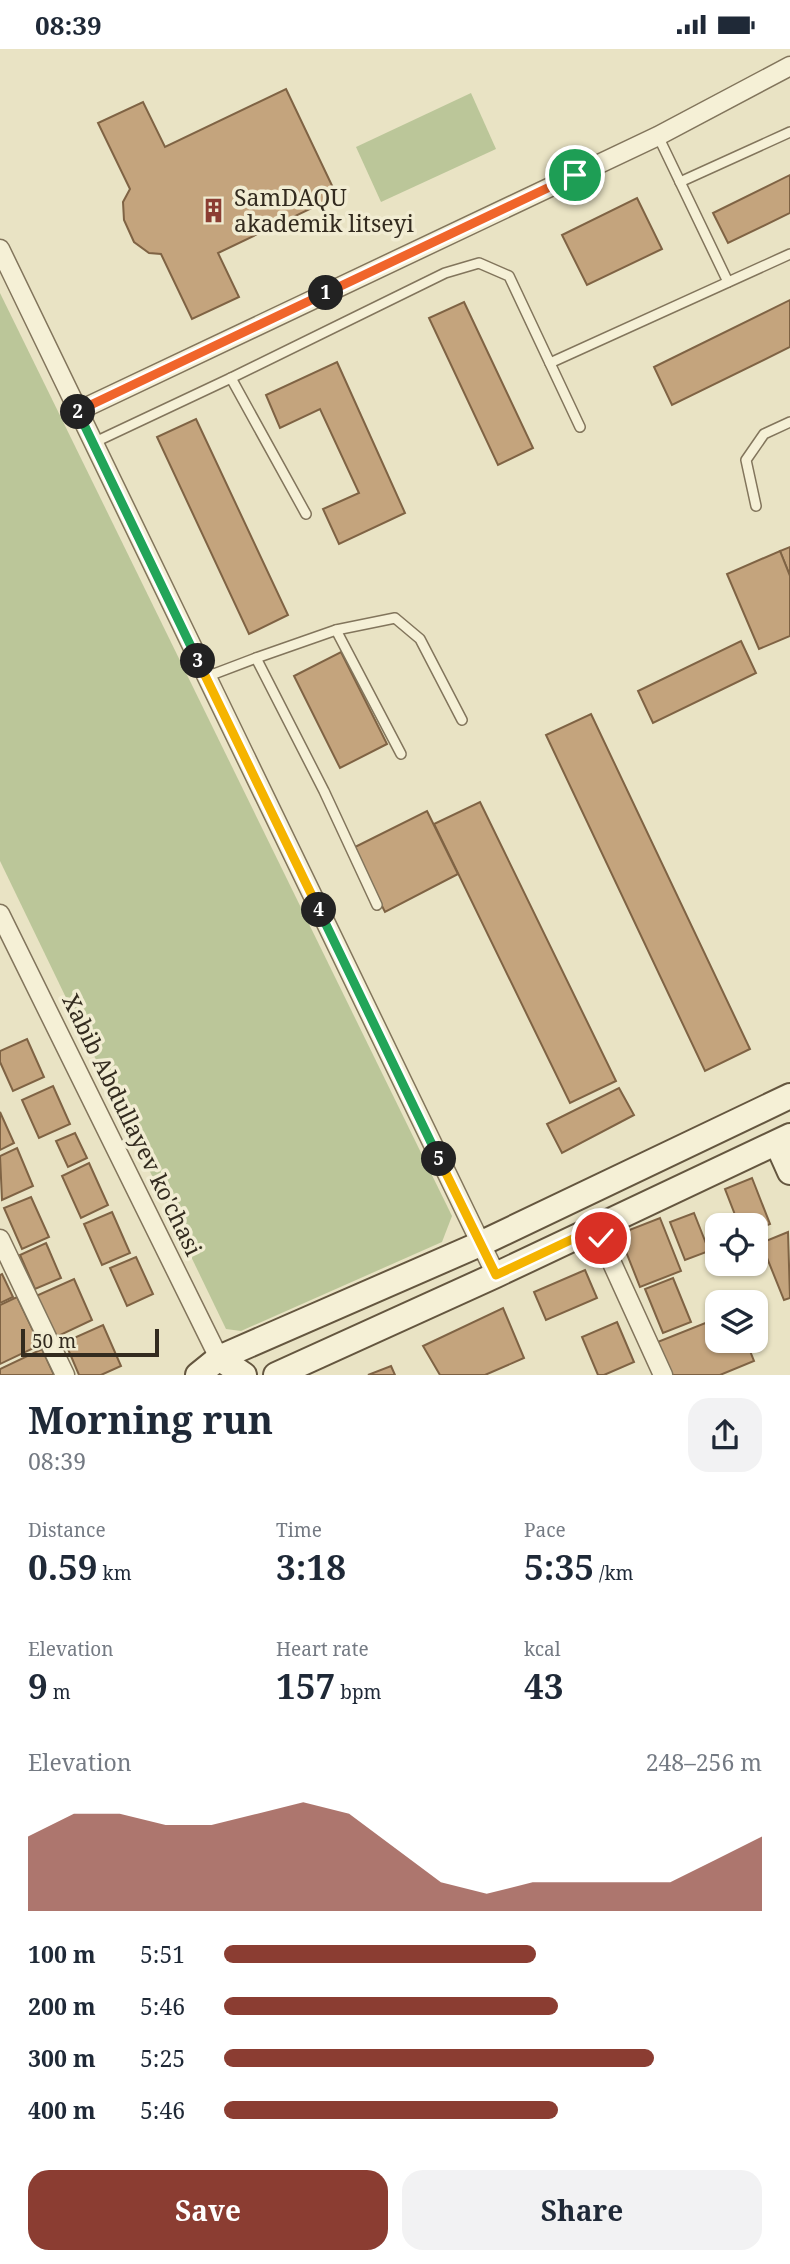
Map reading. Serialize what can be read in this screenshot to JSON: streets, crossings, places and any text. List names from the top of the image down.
{
  "streets": {
    "street": ["Xabib Abdullayev ko'chasi"]
  },
  "places": {
    "building": ["SamDAQU akademik litseyi"]
  },
  "scale_bar": "50 m",
  "page": {
    "status": "08:39",
    "pins": [
      "1",
      "2",
      "3",
      "4",
      "5"
    ],
    "scale": "50 m",
    "heading": ["Morning run", "08:39"],
    "stats": [
      ["Distance", "0.59 km"],
      ["Time", "3:18"],
      ["Pace", "5:35 /km"],
      ["Elevation", "9 m"],
      ["Heart rate", "157 bpm"],
      ["kcal", "43"]
    ],
    "chart": ["Elevation", "248–256 m"],
    "list": [
      {
        "name": "100 m",
        "note": "5:51"
      },
      {
        "name": "200 m",
        "note": "5:46"
      },
      {
        "name": "300 m",
        "note": "5:25"
      },
      {
        "name": "400 m",
        "note": "5:46"
      }
    ],
    "buttons": ["Save", "Share"]
  }
}
